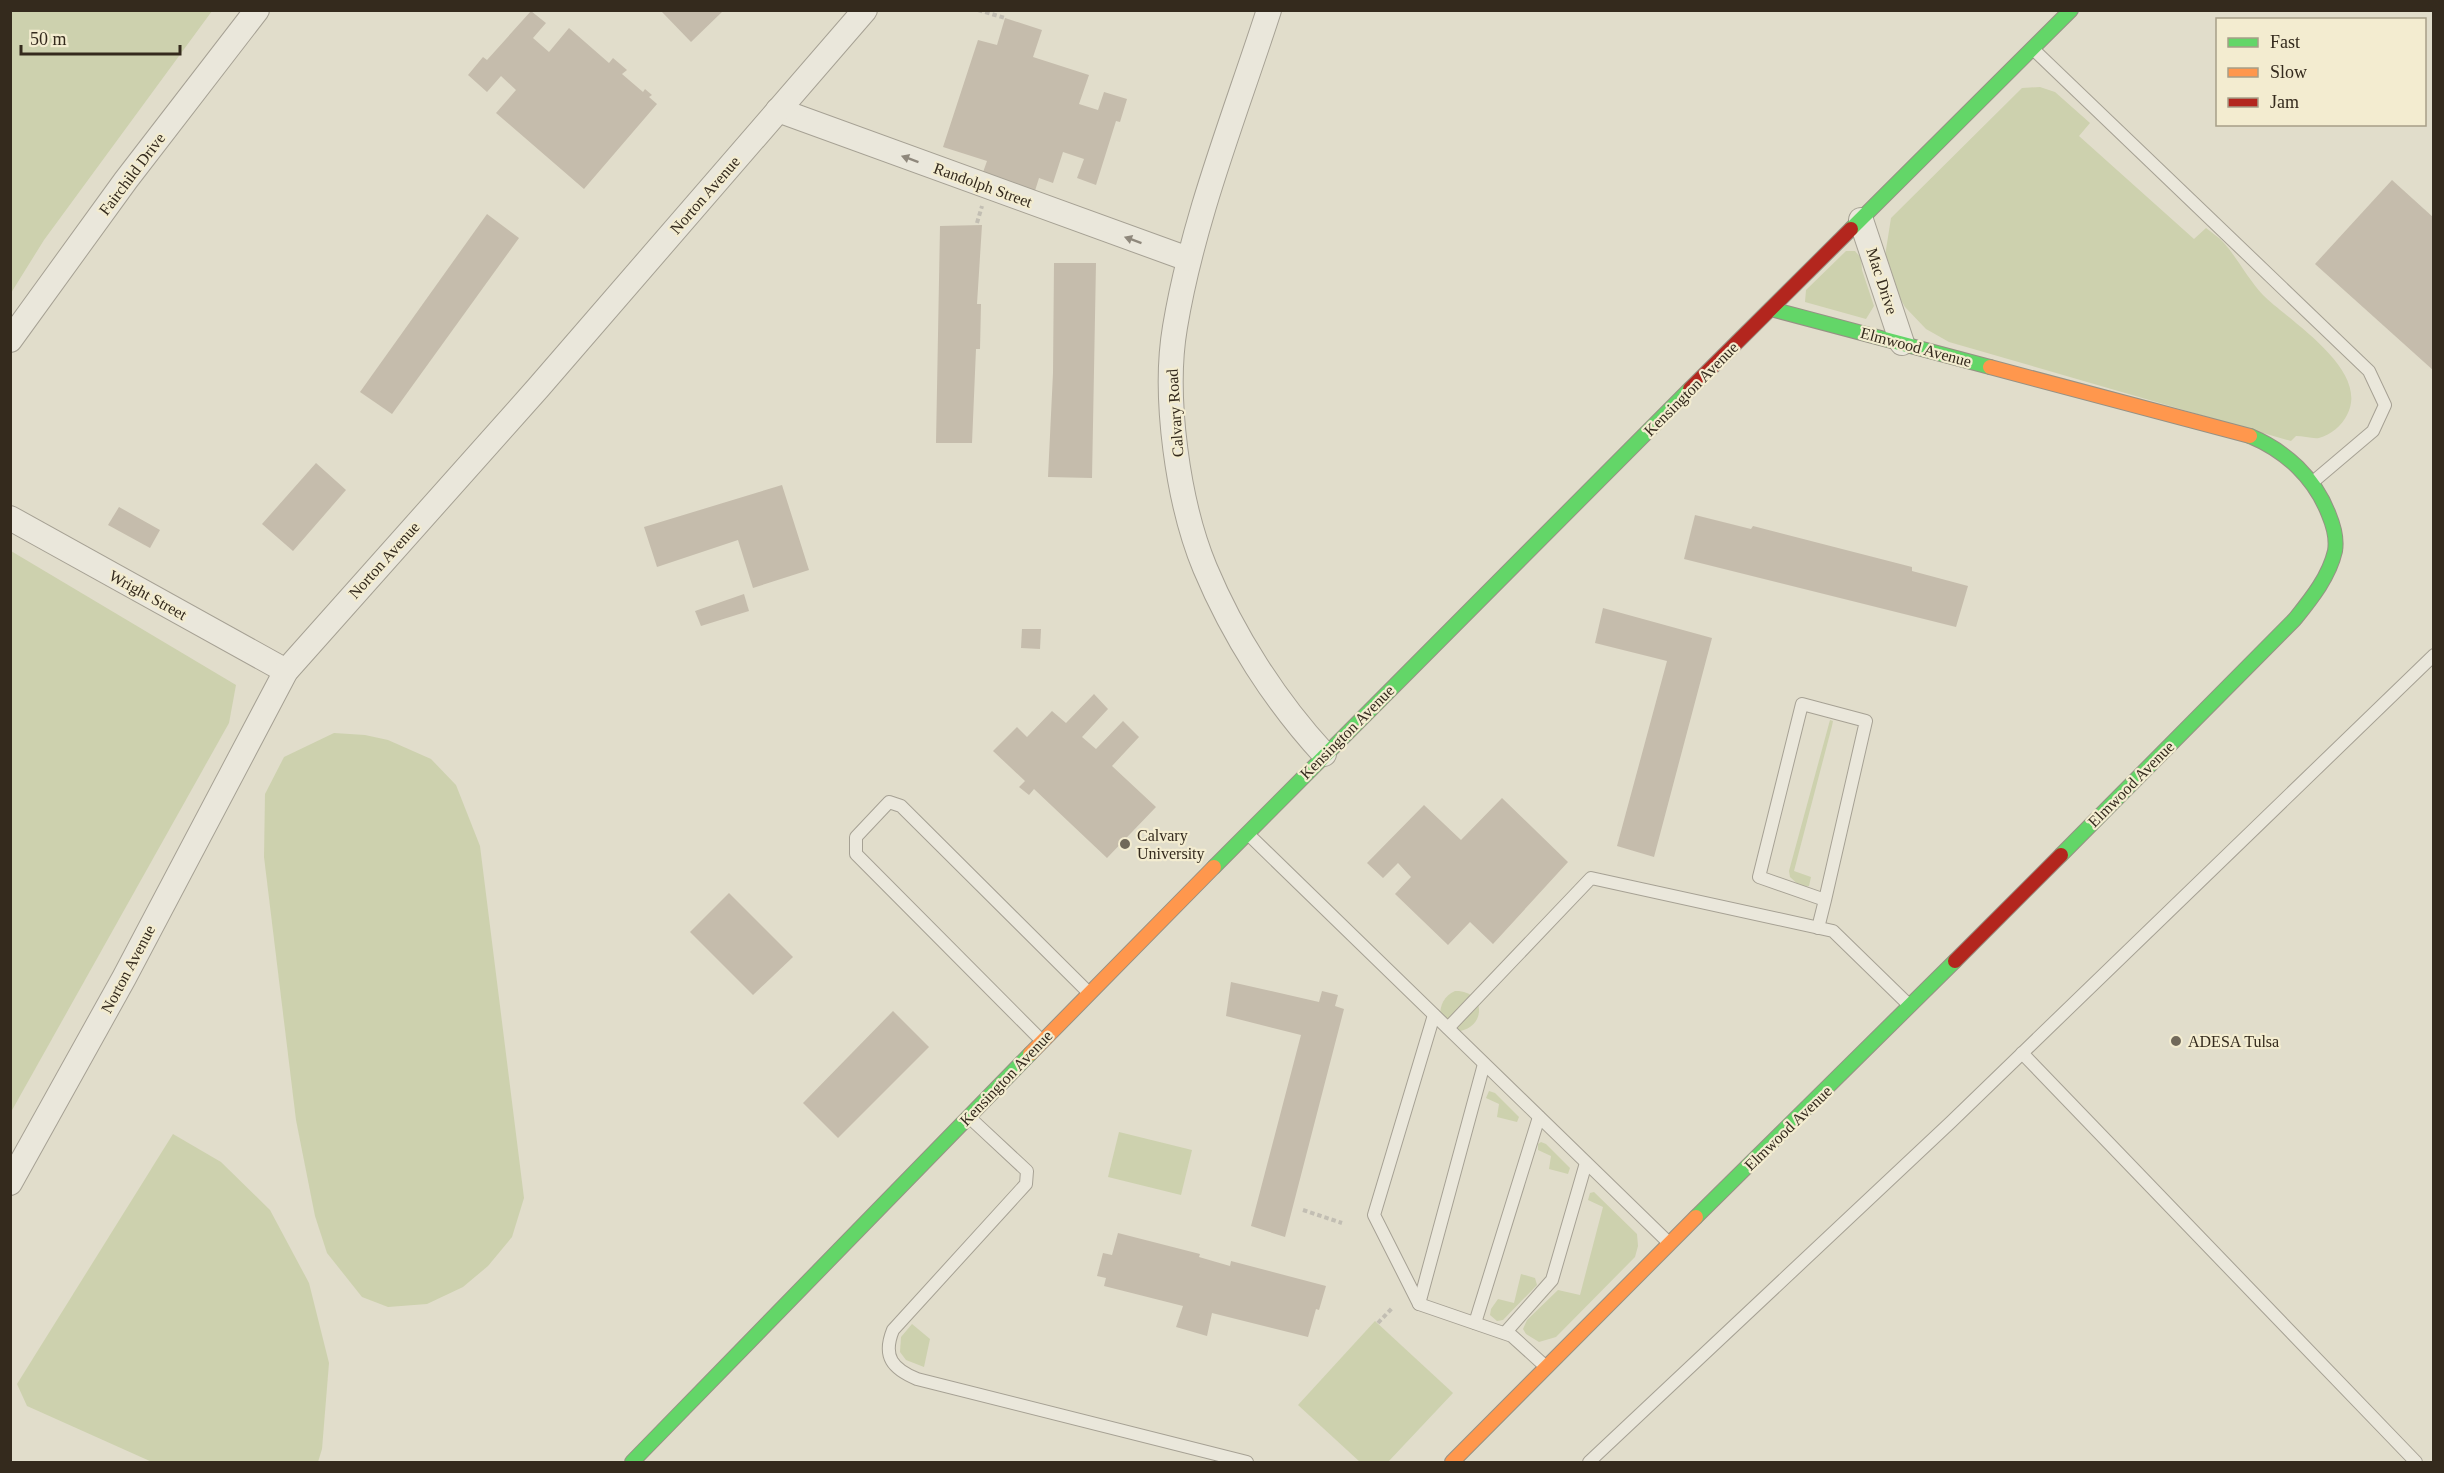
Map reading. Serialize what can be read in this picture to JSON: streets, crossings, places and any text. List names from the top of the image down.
{
  "streets": {
    "street": [
      "Fairchild Drive",
      "Randolph Street",
      "Norton Avenue",
      "Mac Drive",
      "Elmwood Avenue",
      "Kensington Avenue",
      "Calvary Road",
      "Wright Street"
    ]
  },
  "crossings": [
    ["Randolph Street", "Norton Avenue"],
    ["Randolph Street", "Calvary Road"],
    ["Norton Avenue", "Wright Street"],
    ["Mac Drive", "Elmwood Avenue"],
    ["Mac Drive", "Kensington Avenue"],
    ["Elmwood Avenue", "Kensington Avenue"],
    ["Kensington Avenue", "Calvary Road"]
  ],
  "one_way": ["Randolph Street"],
  "places": ["Calvary University", "ADESA Tulsa"],
  "legend": ["Fast", "Slow", "Jam"],
  "scale_bar": "50 m"
}
